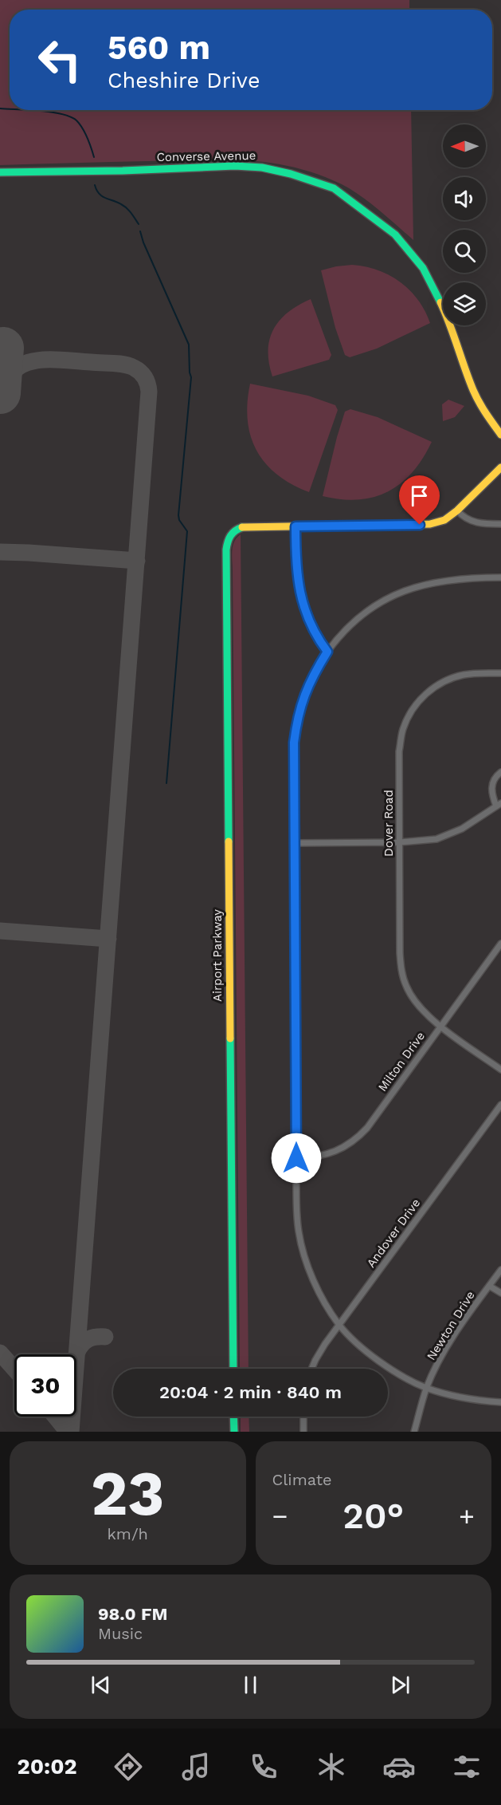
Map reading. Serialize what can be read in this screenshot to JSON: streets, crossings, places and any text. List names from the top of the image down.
{
  "streets": {
    "street": [
      "Converse Avenue",
      "Dover Road",
      "Airport Parkway",
      "Milton Drive",
      "Andover Drive",
      "Newton Drive"
    ]
  },
  "crossings": [
    ["Dover Road", "Milton Drive"]
  ],
  "north": "left",
  "page": {
    "turn": ["560 m", "Cheshire Drive"],
    "limit": "30",
    "trip": "20:04 · 2 min · 840 m",
    "tile": [
      ["23", "km/h"],
      "Climate"
    ],
    "heat": ["−", "20°", "+"],
    "song": ["98.0 FM", "Music"],
    "tabs": "20:02"
  }
}
